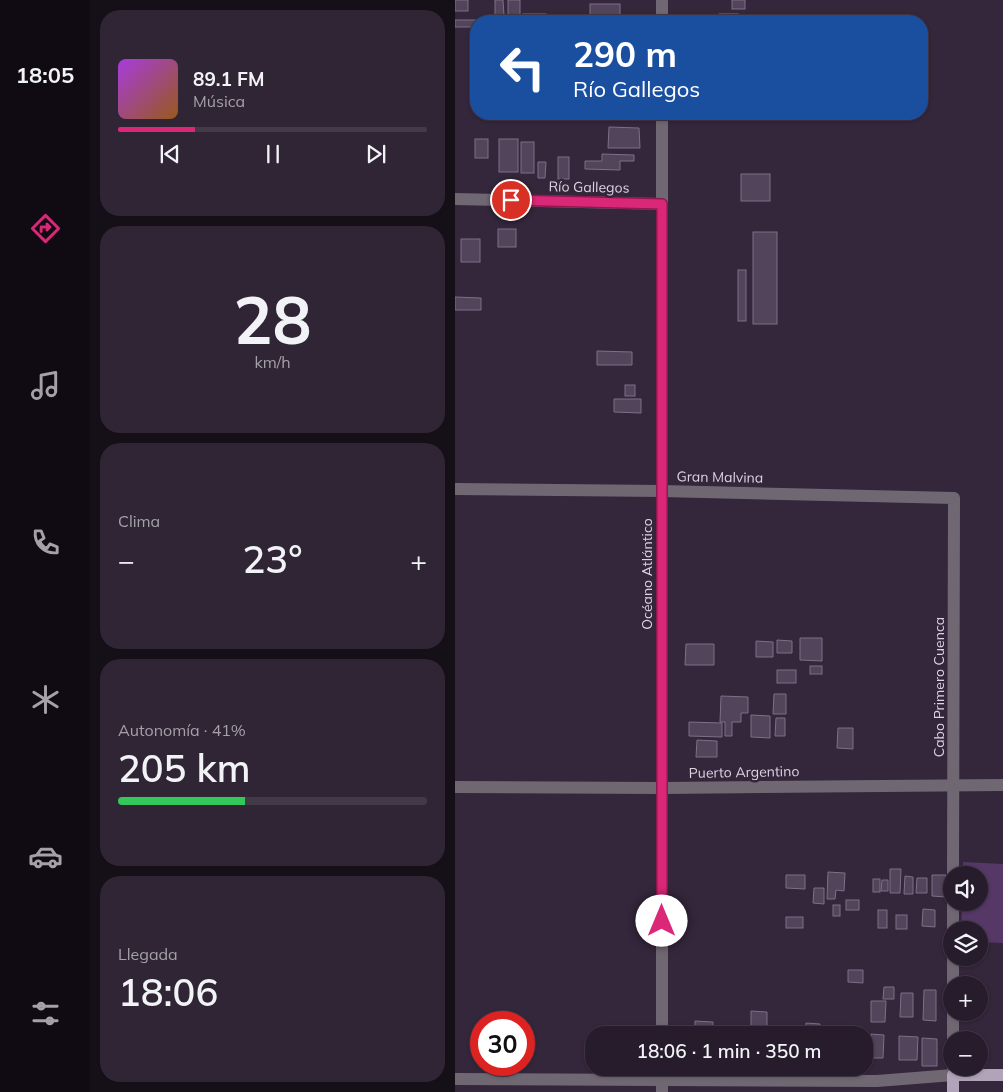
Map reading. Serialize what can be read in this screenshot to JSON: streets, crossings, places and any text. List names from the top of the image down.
{
  "streets": {
    "street": [
      "Río Gallegos",
      "Gran Malvina",
      "Océano Atlántico",
      "Cabo Primero Cuenca",
      "Puerto Argentino"
    ]
  },
  "crossings": [
    ["Río Gallegos", "Océano Atlántico"],
    ["Gran Malvina", "Océano Atlántico"],
    ["Gran Malvina", "Cabo Primero Cuenca"],
    ["Océano Atlántico", "Puerto Argentino"],
    ["Cabo Primero Cuenca", "Puerto Argentino"]
  ],
  "page": {
    "tabs": "18:05",
    "turn": ["290 m", "Río Gallegos"],
    "song": ["89.1 FM", "Música"],
    "tile": [
      ["28", "km/h"],
      "Clima",
      ["Autonomía · 41%", "205 km"],
      ["Llegada", "18:06"]
    ],
    "heat": ["−", "23°", "+"],
    "map_buttons": ["+", "−"],
    "limit": "30",
    "trip": "18:06 · 1 min · 350 m"
  }
}
